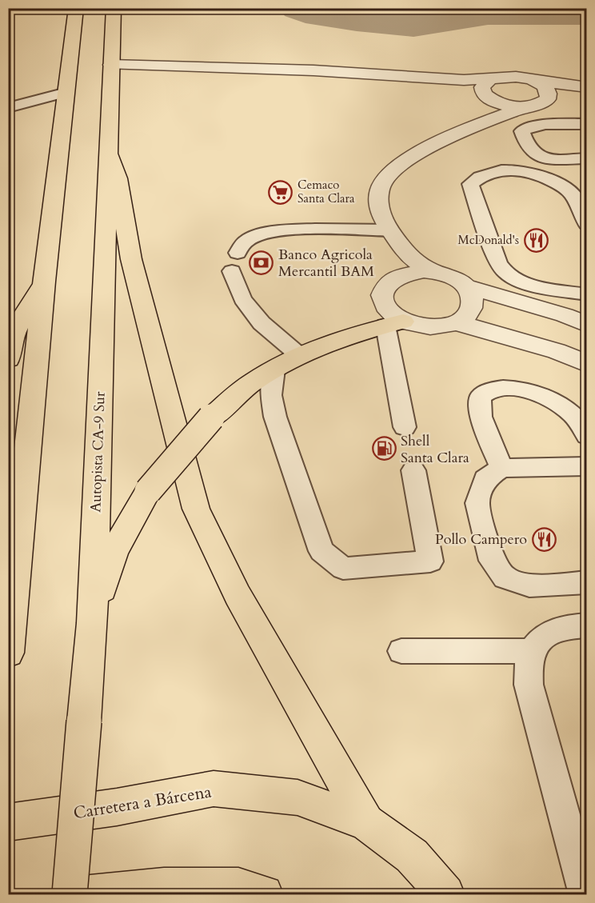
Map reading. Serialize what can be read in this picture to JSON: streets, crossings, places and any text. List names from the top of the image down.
{
  "streets": {
    "main road": ["Autopista CA-9 Sur", "Carretera a Bárcena"]
  },
  "places": {
    "supermarket": ["Cemaco Santa Clara"],
    "restaurant": ["McDonald's", "Pollo Campero"],
    "bank": ["Banco Agricola Mercantil BAM"],
    "fuel station": ["Shell Santa Clara"]
  }
}
